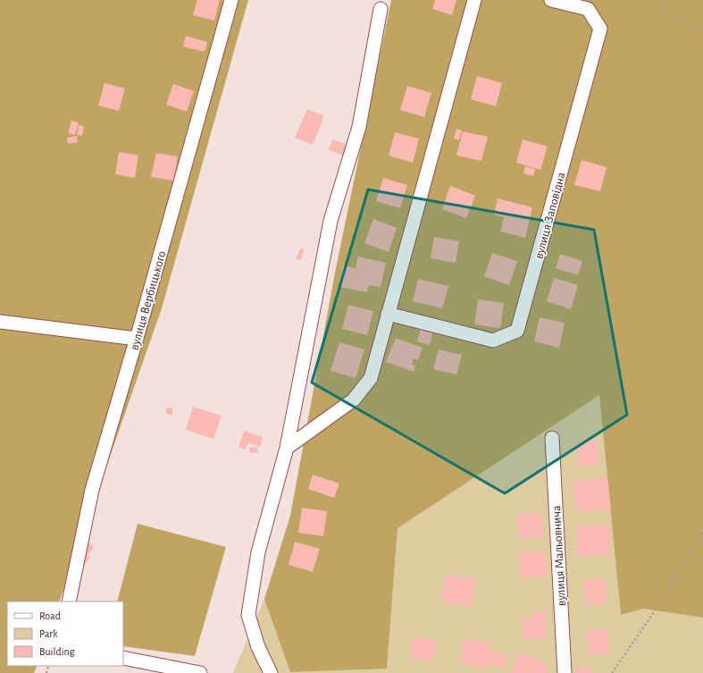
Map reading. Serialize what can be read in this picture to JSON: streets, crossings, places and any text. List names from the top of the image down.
{
  "streets": {
    "street": ["вулиця Заповідна", "вулиця Вербицького", "вулиця Мальовнича"]
  },
  "legend": ["Road", "Park", "Building"]
}
